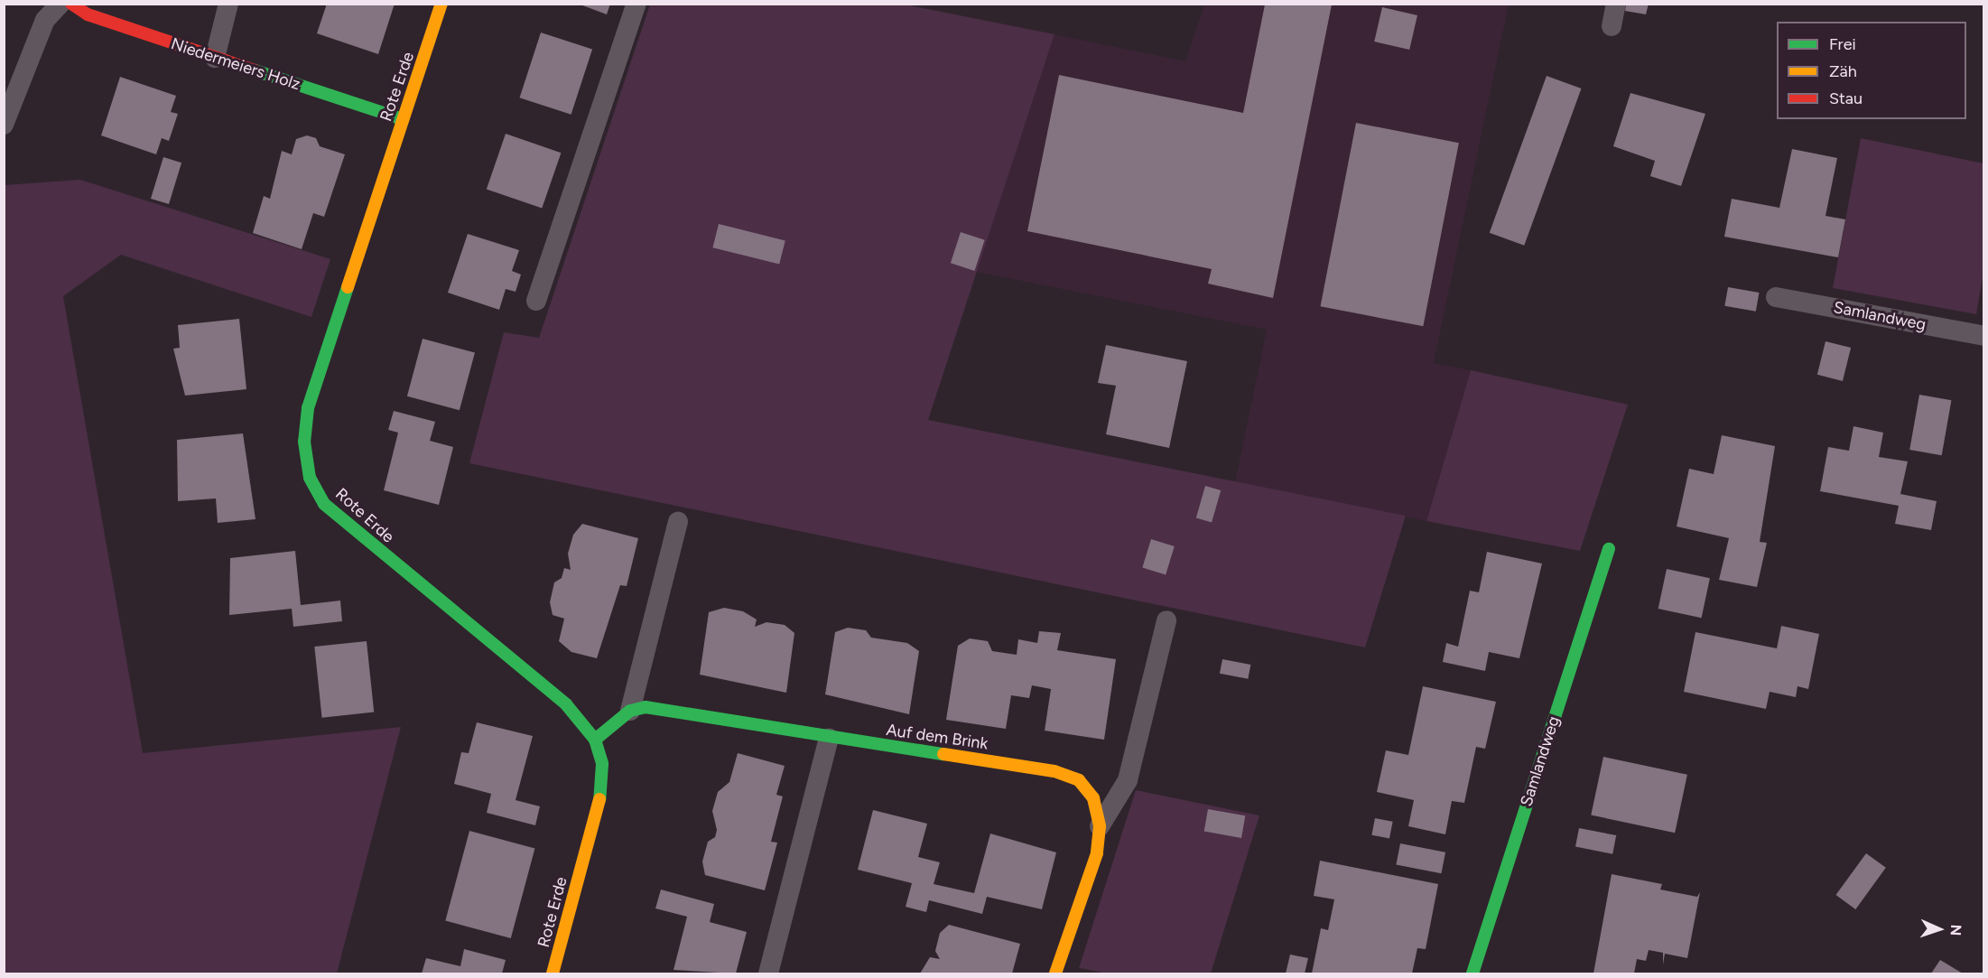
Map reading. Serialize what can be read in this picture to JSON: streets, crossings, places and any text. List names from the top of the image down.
{
  "streets": {
    "street": [
      "Niedermeiers Holz",
      "Rote Erde",
      "Samlandweg",
      "Auf dem Brink"
    ]
  },
  "crossings": [
    ["Niedermeiers Holz", "Rote Erde"]
  ],
  "legend": ["Frei", "Zäh", "Stau"],
  "north": "right"
}
